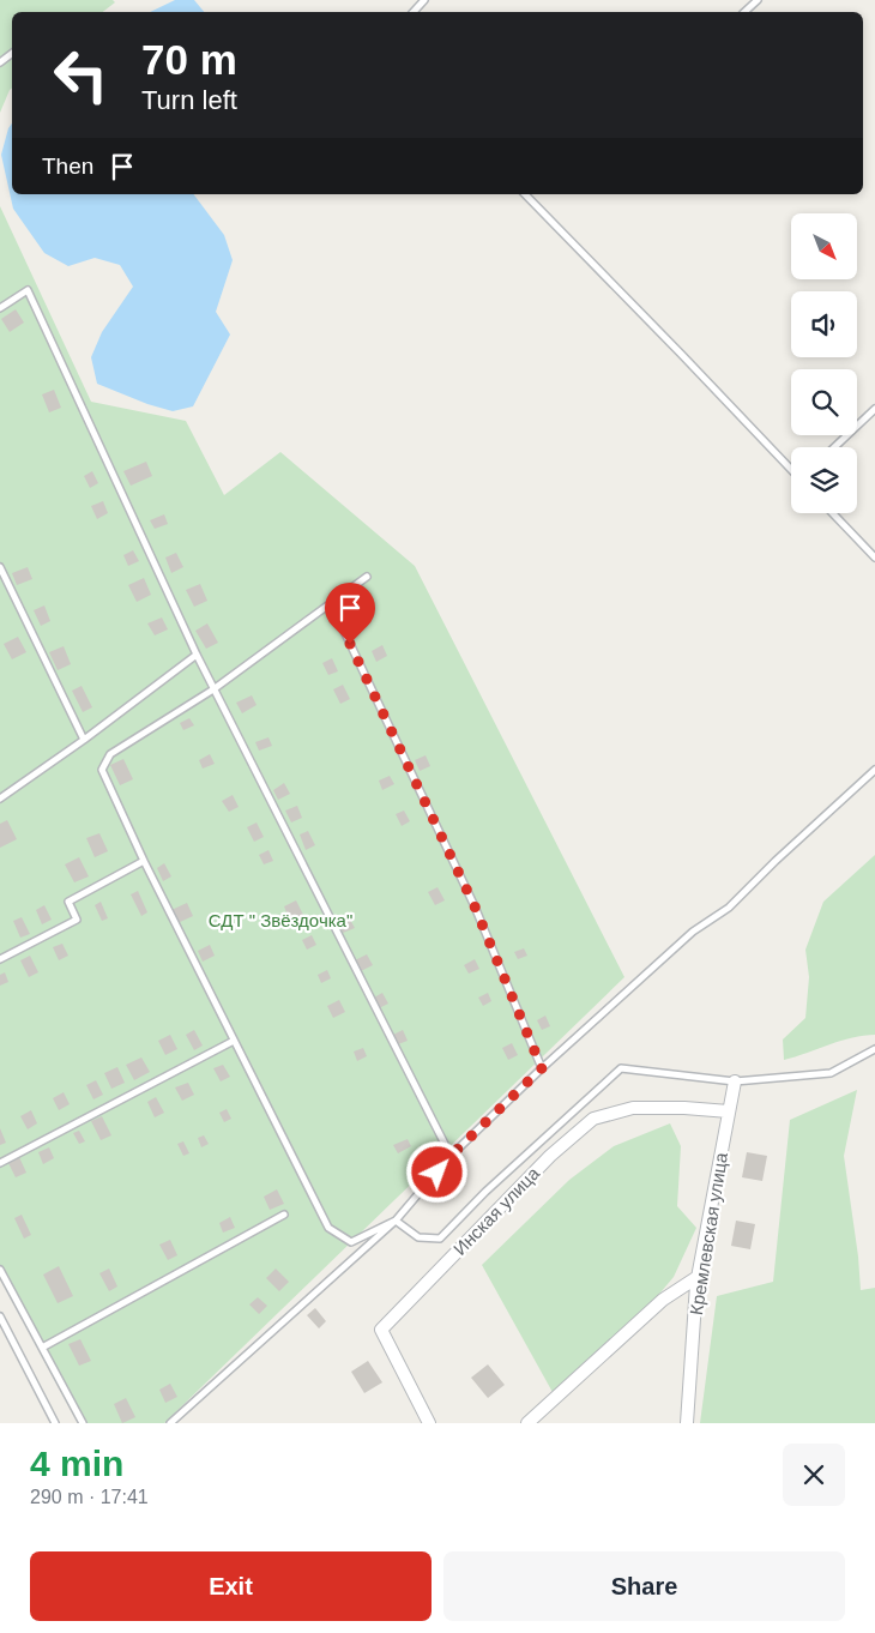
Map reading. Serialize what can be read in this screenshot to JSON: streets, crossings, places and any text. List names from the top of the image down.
{
  "streets": {
    "street": ["Инская улица", "Кремлевская улица"]
  },
  "crossings": [
    ["Инская улица", "Кремлевская улица"]
  ],
  "parks": ["СДТ \" Звёздочка\""],
  "north": "bottom right",
  "page": {
    "turn": ["70 m", "Turn left"],
    "then": "Then",
    "heading": ["4 min", "290 m · 17:41"],
    "buttons": ["Exit", "Share"]
  }
}
